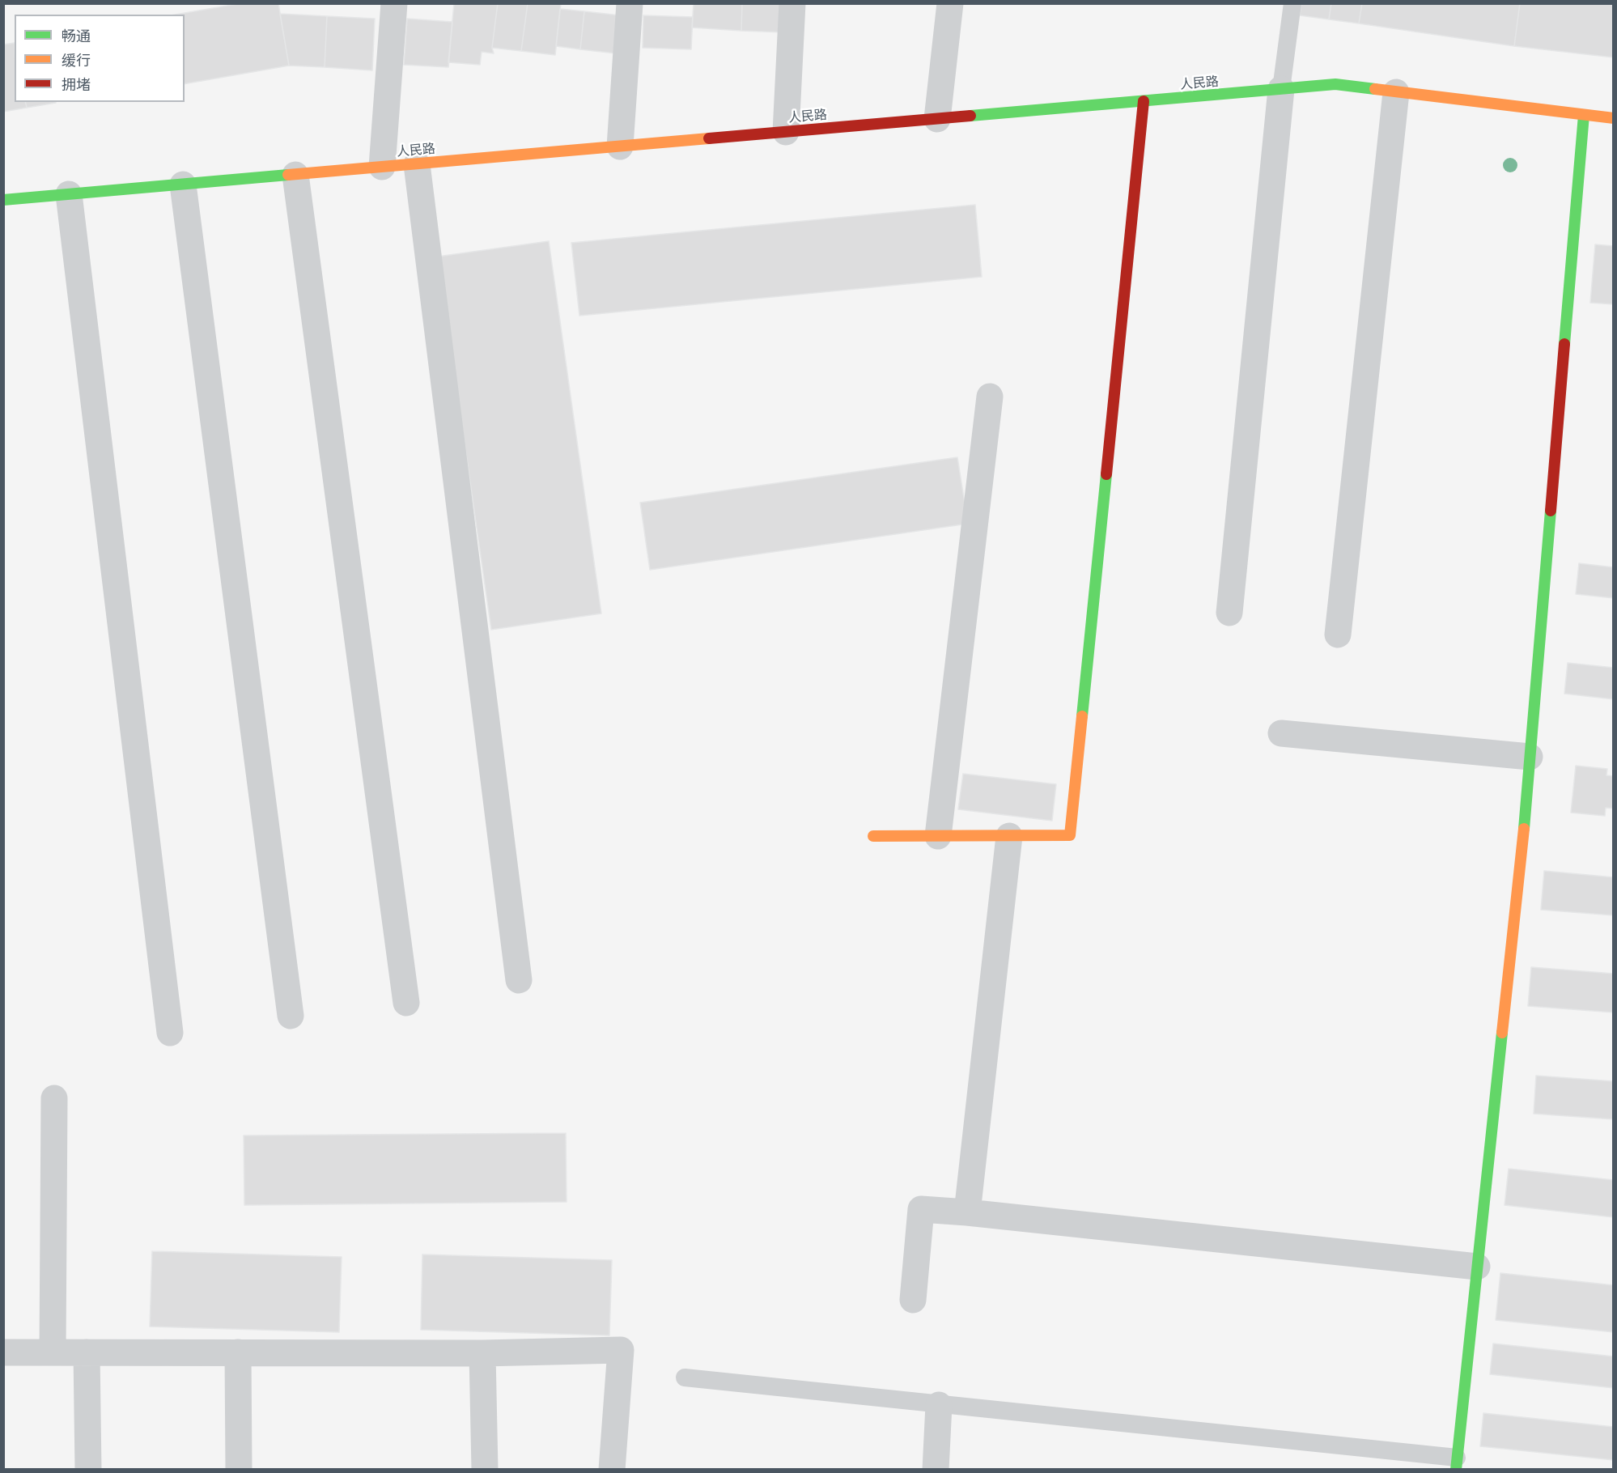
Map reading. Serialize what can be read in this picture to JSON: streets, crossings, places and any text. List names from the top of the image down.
{
  "streets": {
    "street": ["人民路"]
  },
  "legend": ["畅通", "缓行", "拥堵"]
}
